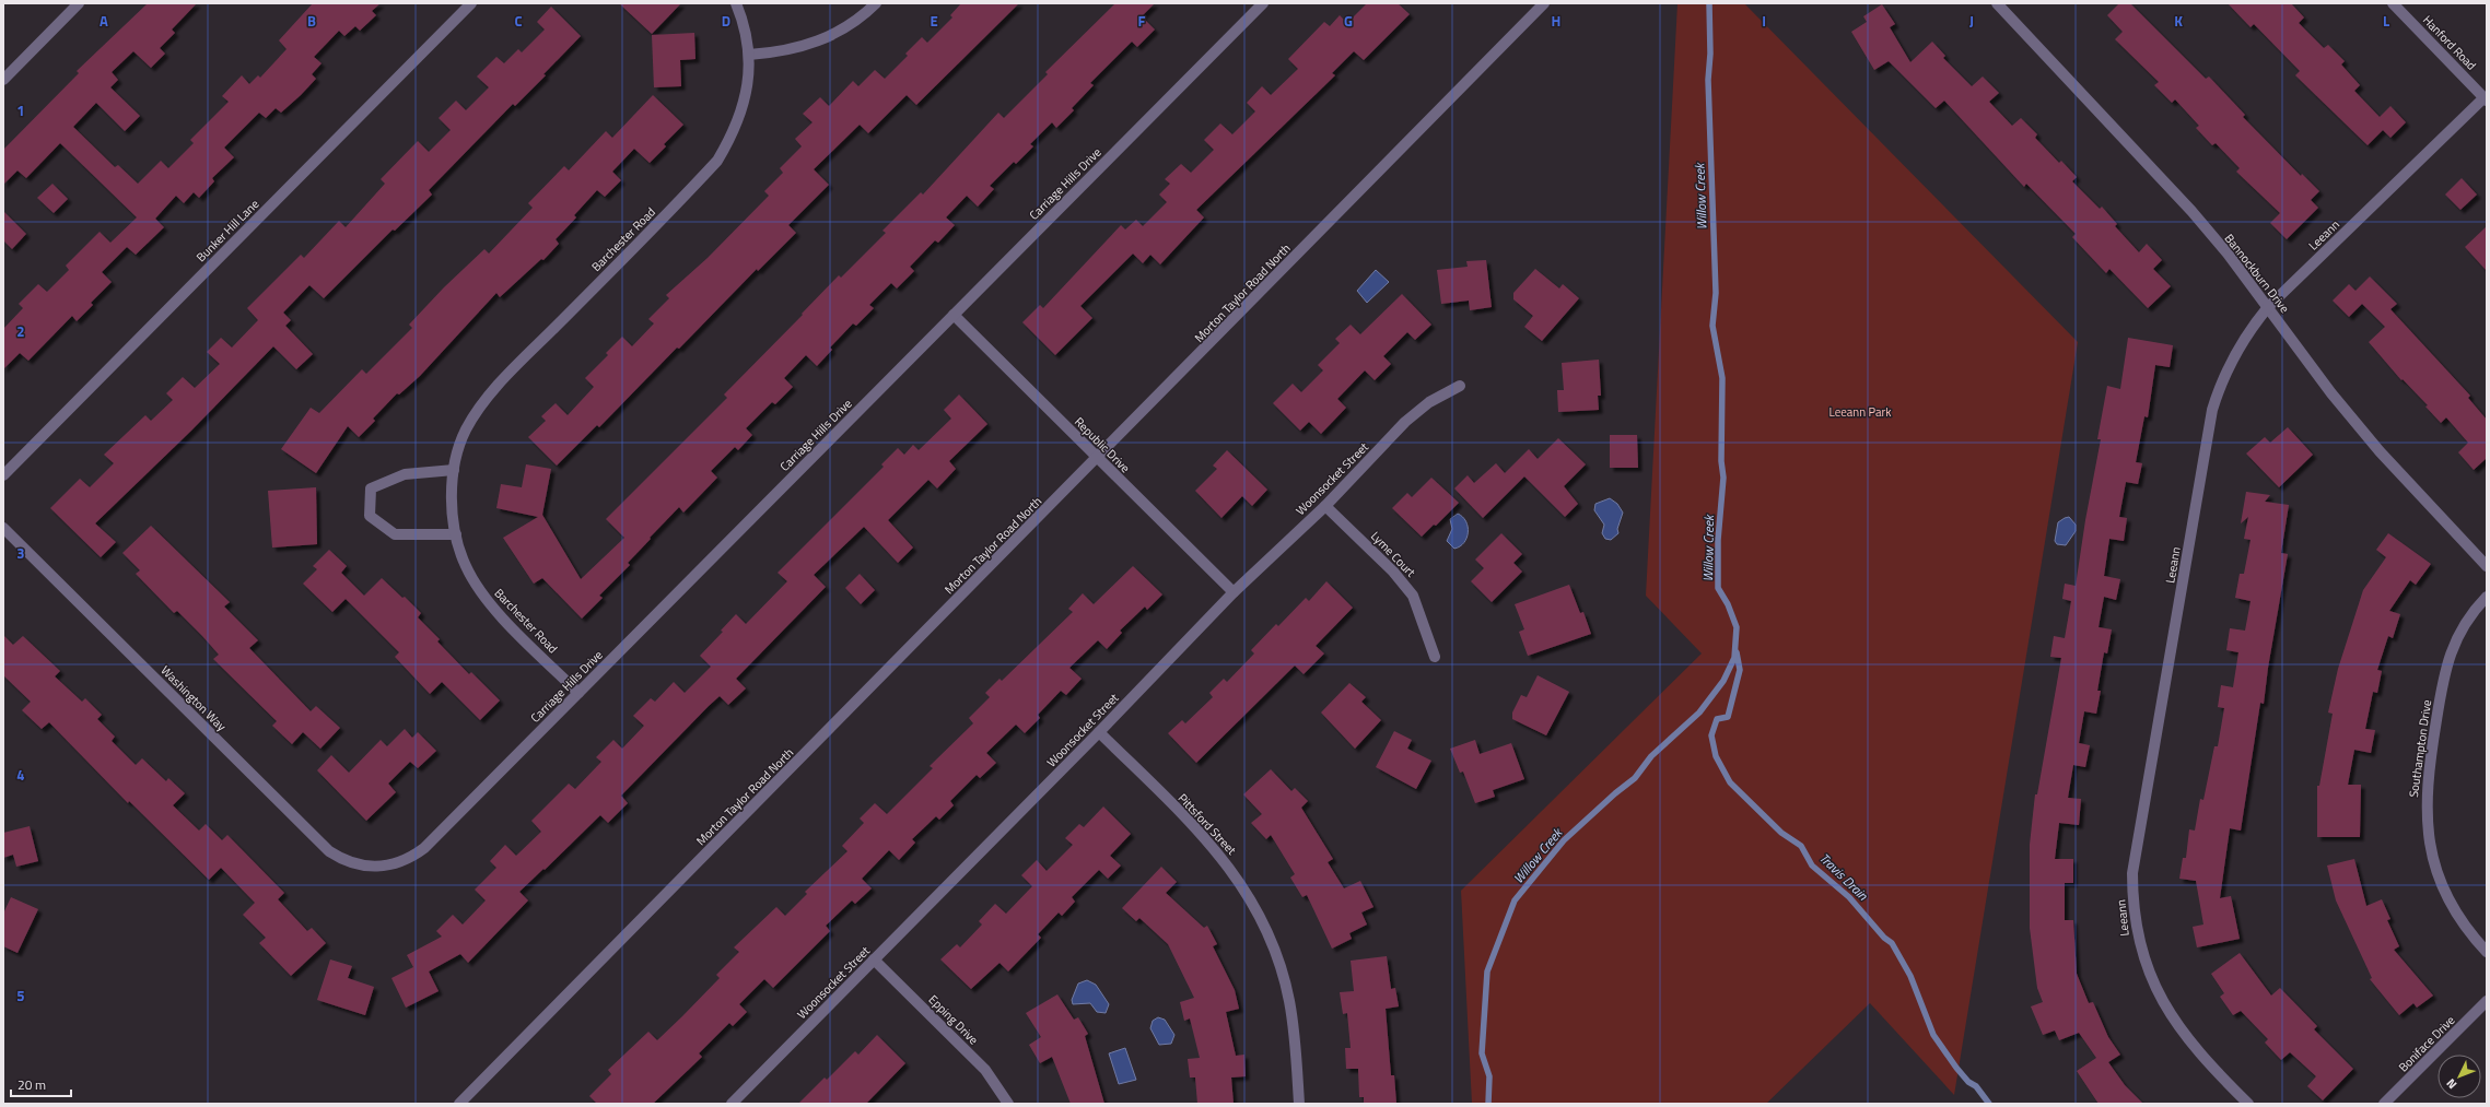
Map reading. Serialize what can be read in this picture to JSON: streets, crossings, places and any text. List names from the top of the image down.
{
  "streets": {
    "street": [
      "Hanford Road",
      "Carriage Hills Drive",
      "Bunker Hill Lane",
      "Leeann",
      "Barchester Road",
      "Bannockburn Drive",
      "Morton Taylor Road North",
      "Republic Drive",
      "Woonsocket Street",
      "Lyme Court",
      "Washington Way",
      "Southampton Drive",
      "Pittsford Street",
      "Epping Drive",
      "Boniface Drive"
    ]
  },
  "crossings": [
    ["Hanford Road", "Leeann"],
    ["Carriage Hills Drive", "Barchester Road"],
    ["Carriage Hills Drive", "Republic Drive"],
    ["Carriage Hills Drive", "Washington Way"],
    ["Leeann", "Bannockburn Drive"],
    ["Morton Taylor Road North", "Republic Drive"],
    ["Republic Drive", "Woonsocket Street"],
    ["Woonsocket Street", "Lyme Court"],
    ["Woonsocket Street", "Pittsford Street"],
    ["Woonsocket Street", "Epping Drive"]
  ],
  "water": ["Willow Creek", "Travis Drain"],
  "parks": ["Leeann Park"],
  "scale_bar": "20 m",
  "north": "bottom left",
  "grid": {
    "columns": [
      "A",
      "B",
      "C",
      "D",
      "E",
      "F",
      "G",
      "H",
      "I",
      "J",
      "K",
      "L"
    ],
    "rows": [
      "1",
      "2",
      "3",
      "4",
      "5"
    ]
  }
}
